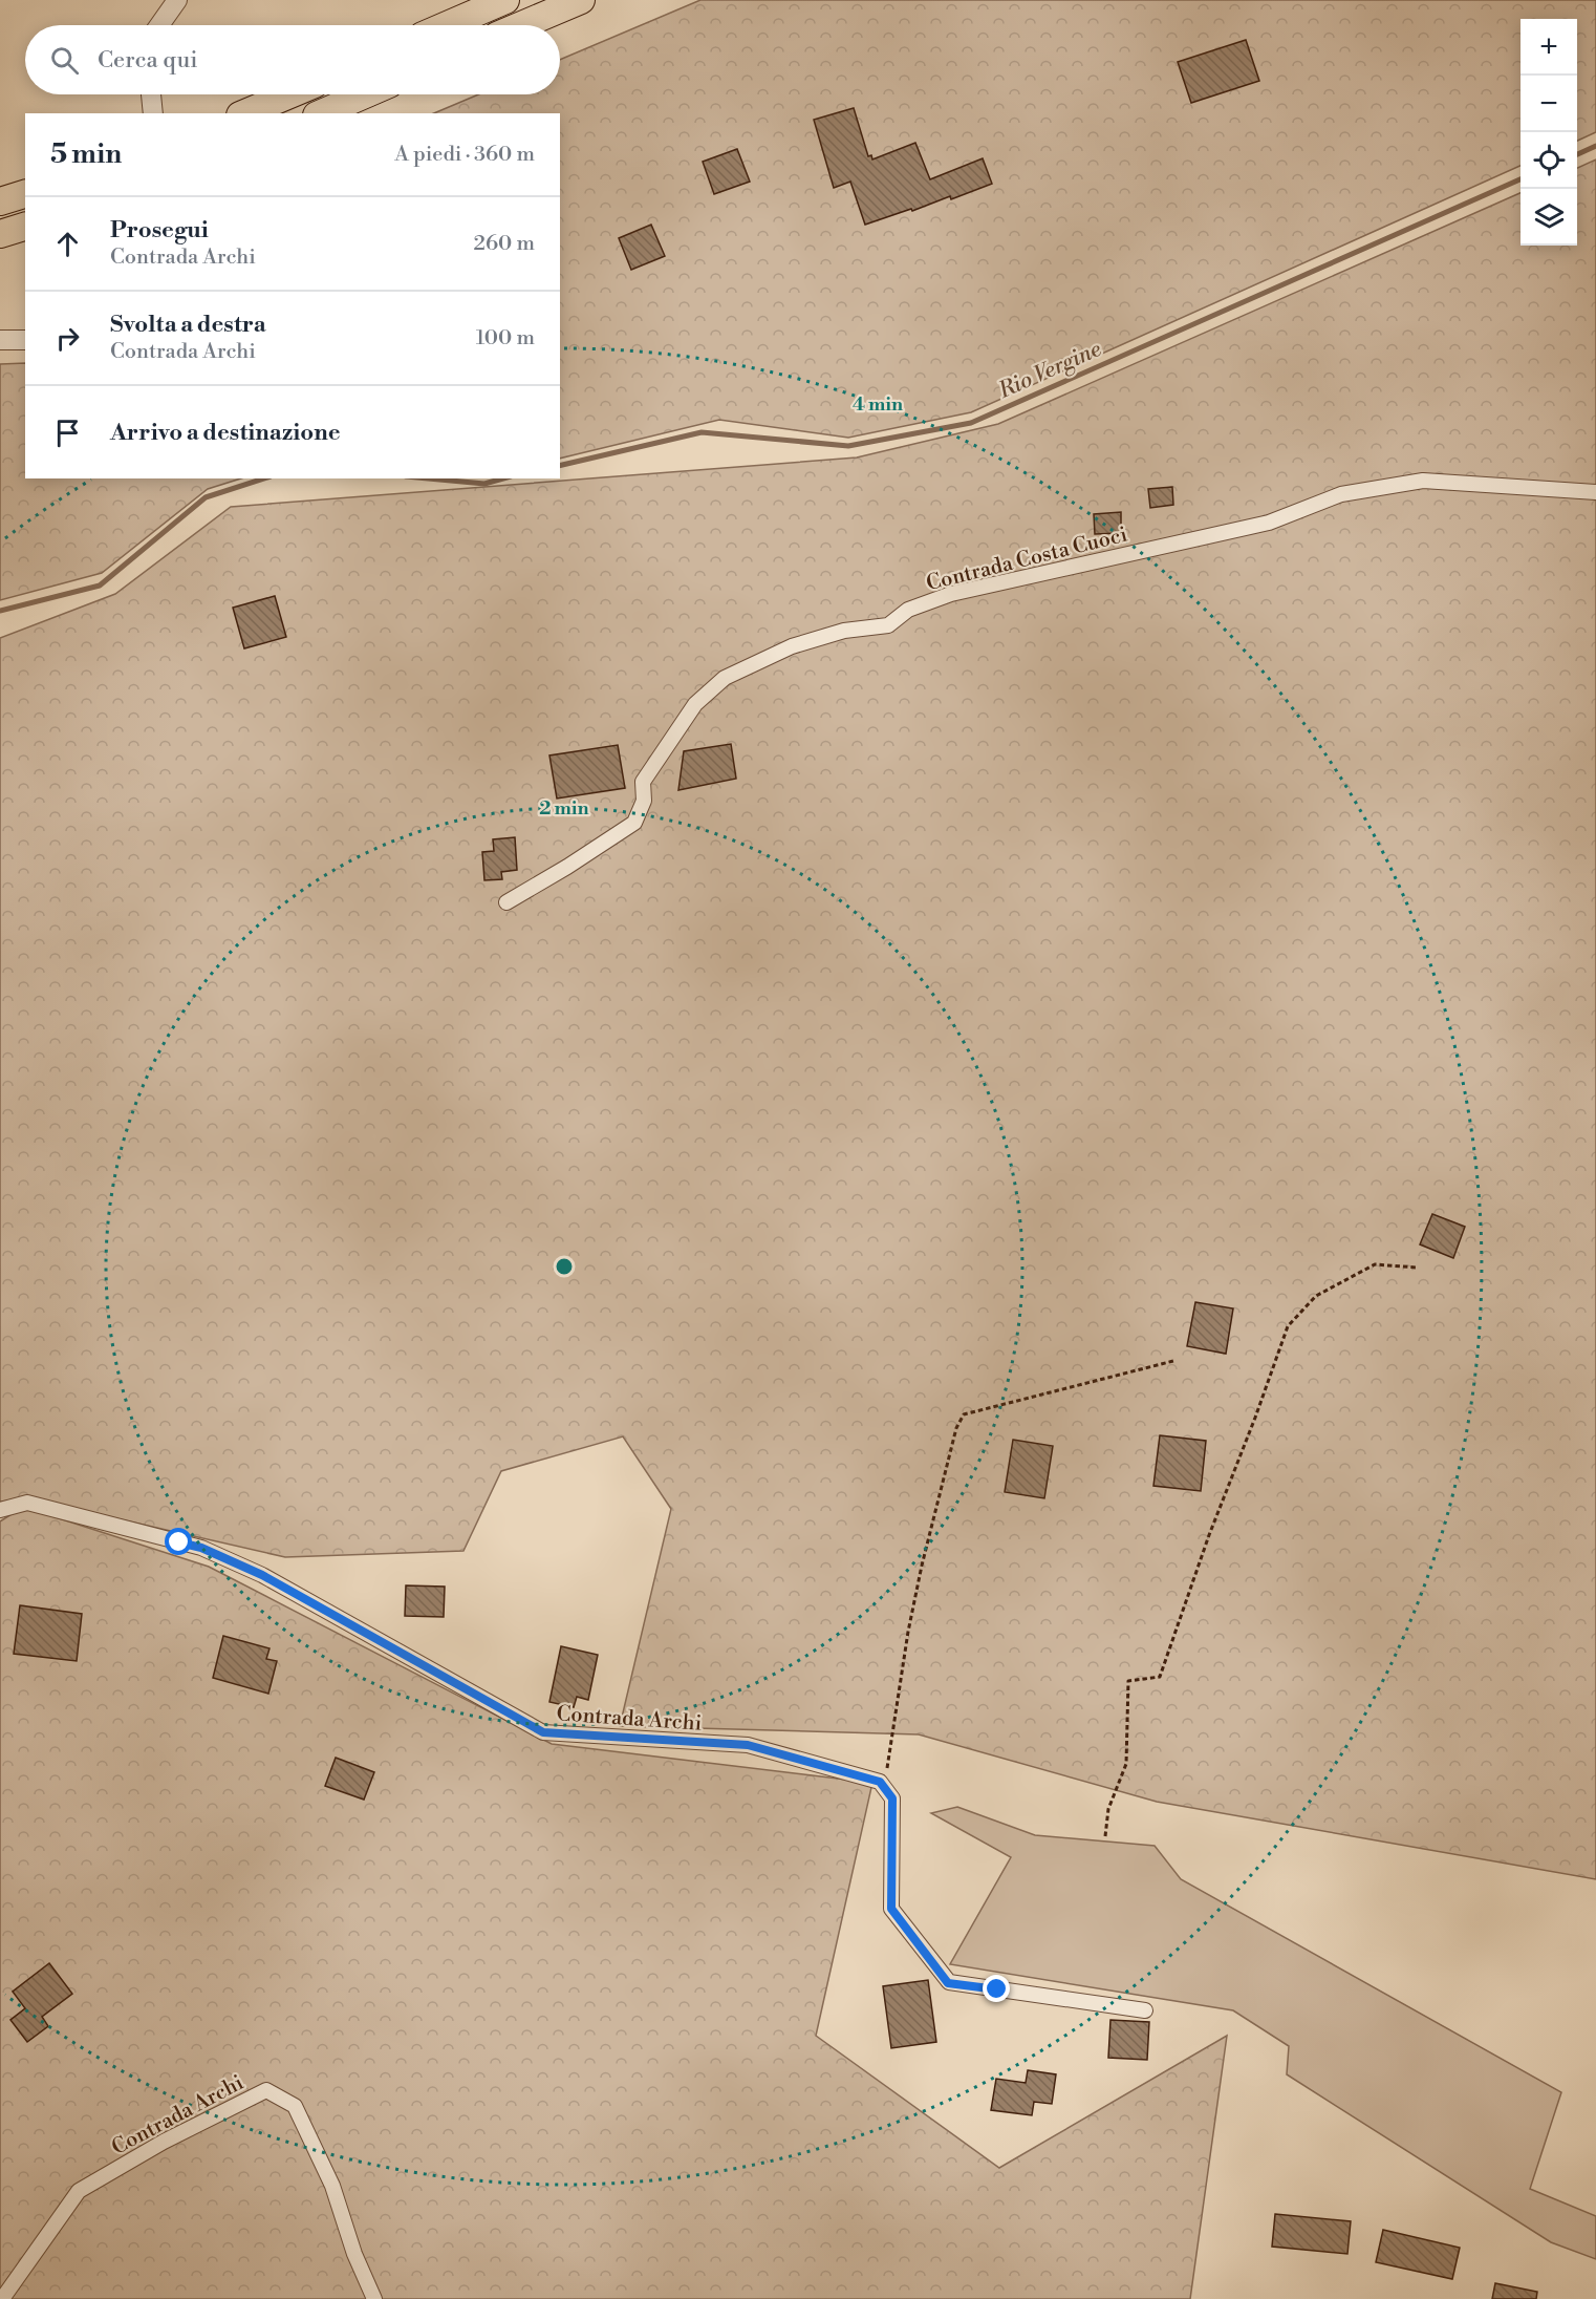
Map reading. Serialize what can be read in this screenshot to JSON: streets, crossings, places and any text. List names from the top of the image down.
{
  "streets": {
    "street": ["Contrada Costa Cuoci", "Contrada Archi"]
  },
  "water": ["Rio Vergine"],
  "page": {
    "map_buttons": ["+", "−"],
    "search": "Cerca qui",
    "heading": ["5 min", "A piedi · 360 m"],
    "list": [
      ["Prosegui", "Contrada Archi", "260 m"],
      ["Svolta a destra", "Contrada Archi", "100 m"],
      "Arrivo a destinazione"
    ]
  },
  "rings": ["4 min", "2 min"]
}
